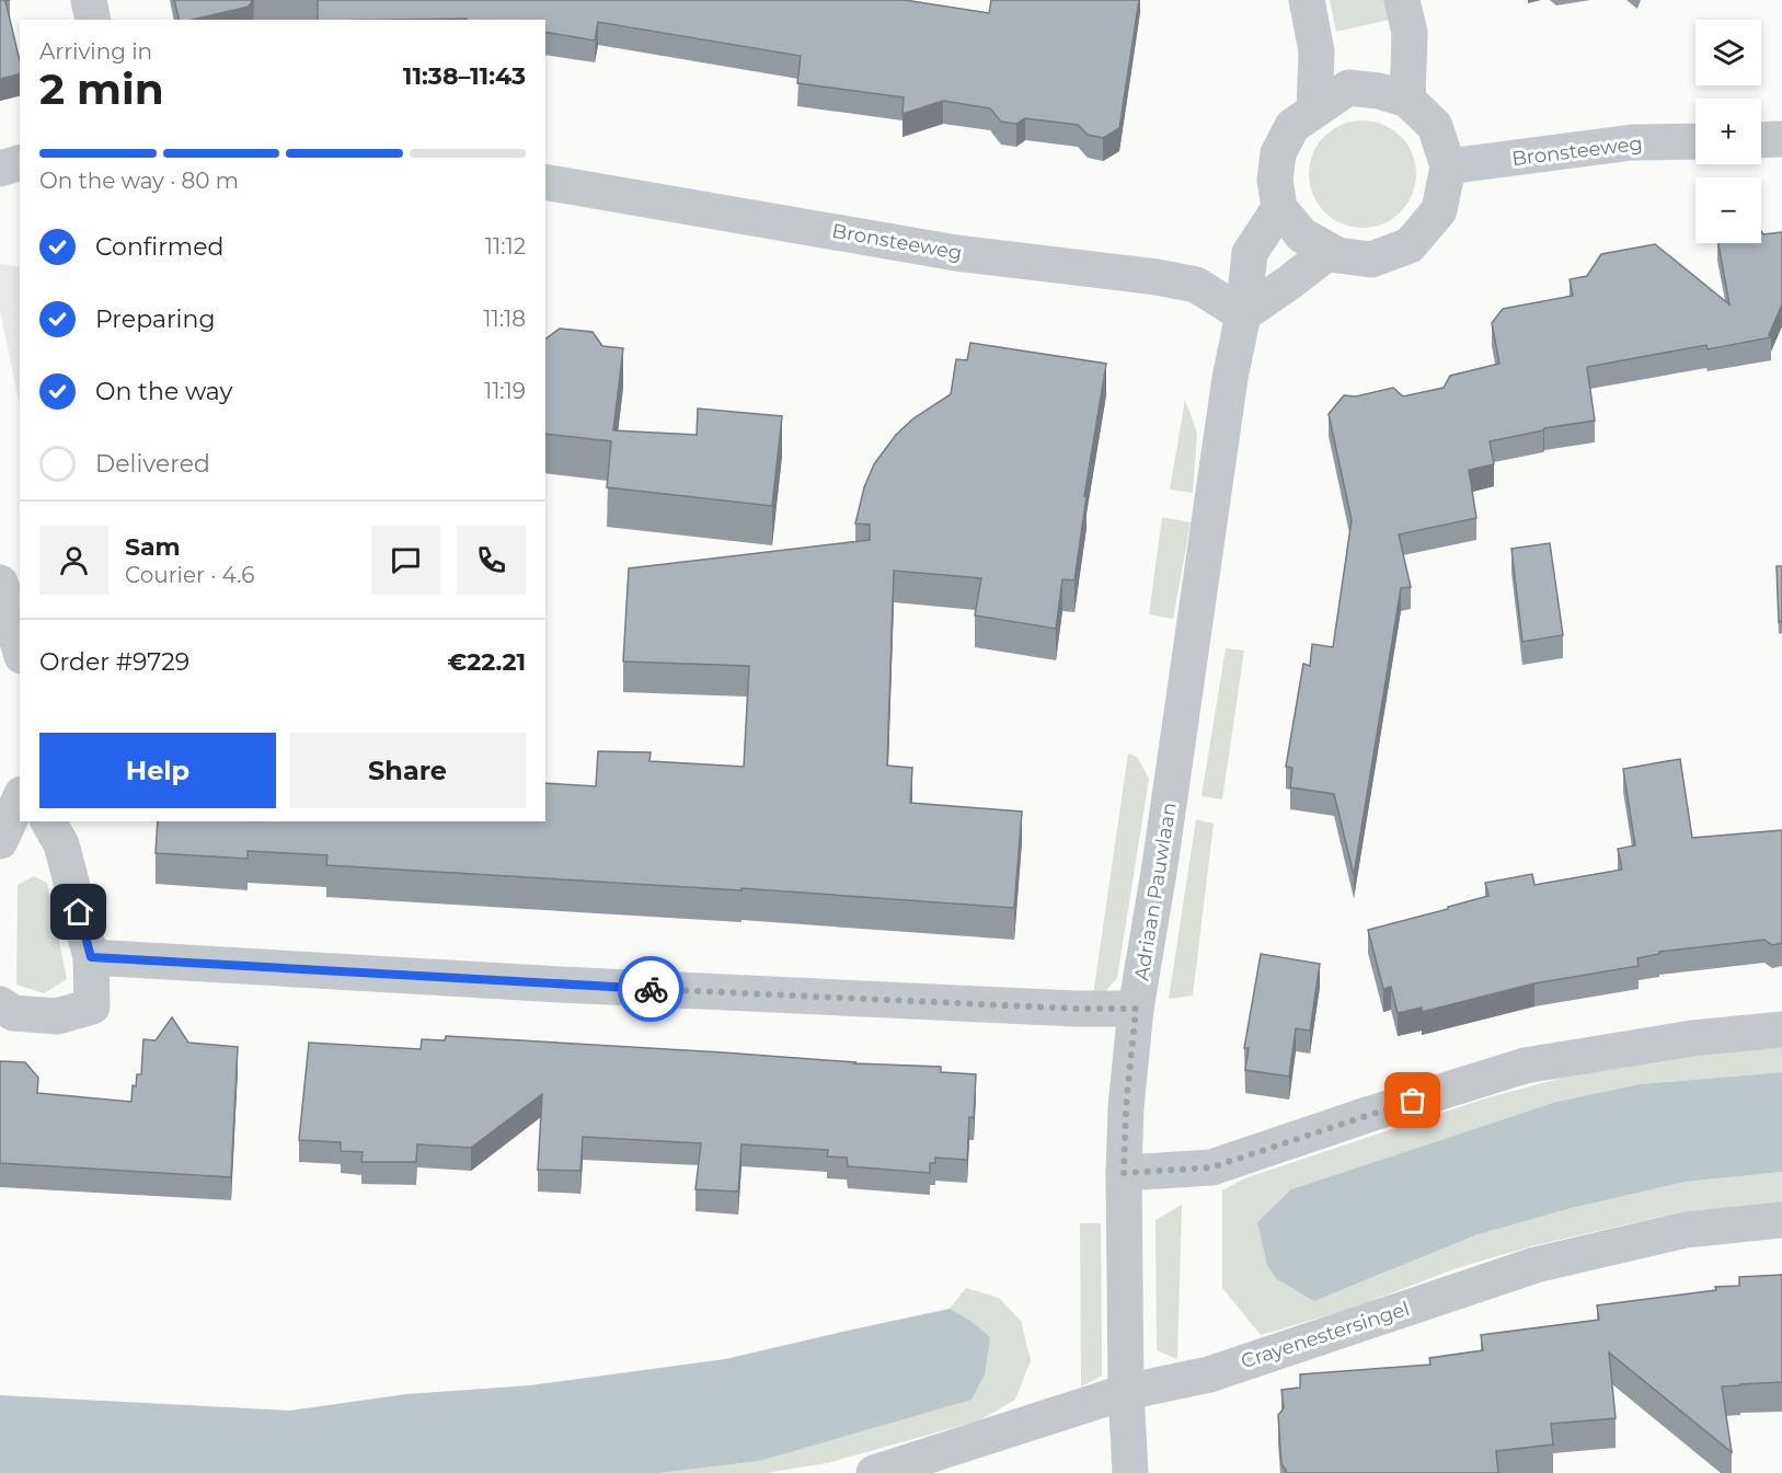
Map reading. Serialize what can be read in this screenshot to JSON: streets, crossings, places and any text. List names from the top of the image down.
{
  "streets": {
    "street": ["Bronsteeweg", "Adriaan Pauwlaan", "Crayenestersingel"]
  },
  "crossings": [
    ["Bronsteeweg", "Adriaan Pauwlaan"],
    ["Adriaan Pauwlaan", "Crayenestersingel"]
  ],
  "page": {
    "map_buttons": ["+", "−"],
    "heading": ["2 min", "Arriving in", "11:38–11:43"],
    "panel": [
      "Sam",
      "Courier · 4.6",
      "Order #9729",
      "€22.21"
    ],
    "bar": "On the way · 80 m",
    "list": [
      ["Confirmed", "11:12"],
      ["Preparing", "11:18"],
      ["On the way", "11:19"],
      "Delivered"
    ],
    "buttons": ["Help", "Share"]
  }
}
